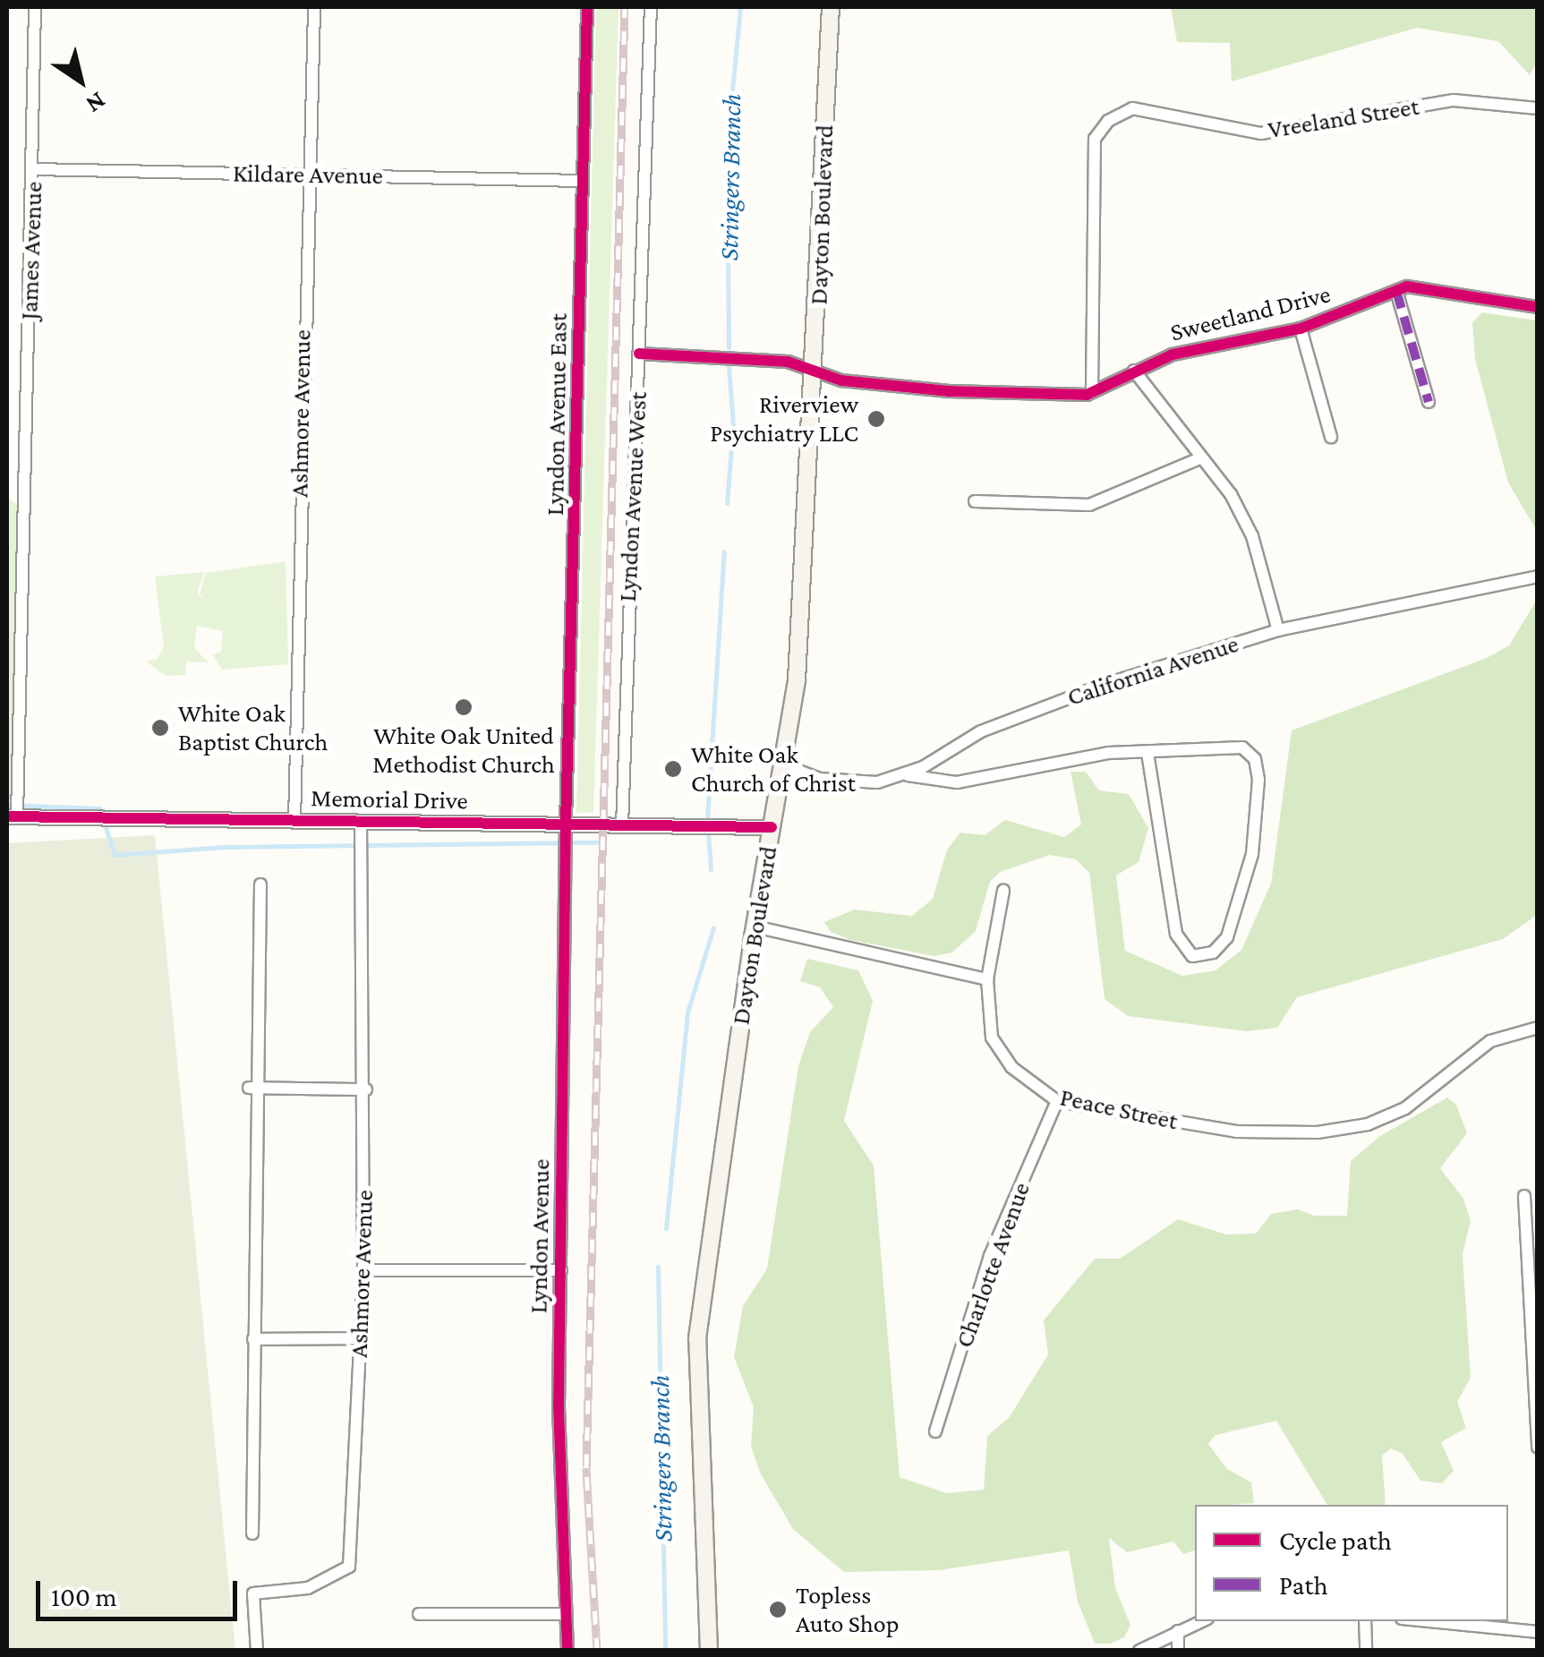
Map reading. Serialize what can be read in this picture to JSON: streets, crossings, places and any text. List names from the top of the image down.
{
  "streets": {
    "main road": ["Dayton Boulevard"],
    "street": [
      "Vreeland Street",
      "Kildare Avenue",
      "James Avenue",
      "Sweetland Drive",
      "Ashmore Avenue",
      "Lyndon Avenue East",
      "Lyndon Avenue West",
      "California Avenue",
      "Memorial Drive",
      "Peace Street",
      "Lyndon Avenue",
      "Charlotte Avenue"
    ]
  },
  "crossings": [
    ["Vreeland Street", "Sweetland Drive"],
    ["Kildare Avenue", "James Avenue"],
    ["Kildare Avenue", "Ashmore Avenue"],
    ["Kildare Avenue", "Lyndon Avenue East"],
    ["Dayton Boulevard", "Sweetland Drive"],
    ["Dayton Boulevard", "California Avenue"],
    ["Dayton Boulevard", "Memorial Drive"],
    ["James Avenue", "Memorial Drive"],
    ["Ashmore Avenue", "Memorial Drive"],
    ["Lyndon Avenue East", "Memorial Drive"],
    ["Lyndon Avenue East", "Lyndon Avenue"],
    ["Lyndon Avenue West", "Memorial Drive"],
    ["Memorial Drive", "Lyndon Avenue"],
    ["Peace Street", "Charlotte Avenue"]
  ],
  "water": ["Stringers Branch"],
  "places": [
    "Riverview Psychiatry LLC",
    "White Oak United Methodist Church",
    "White Oak Baptist Church",
    "White Oak Church of Christ",
    "Topless Auto Shop"
  ],
  "legend": ["Cycle path", "Path"],
  "scale_bar": "100 m",
  "north": "bottom right"
}
